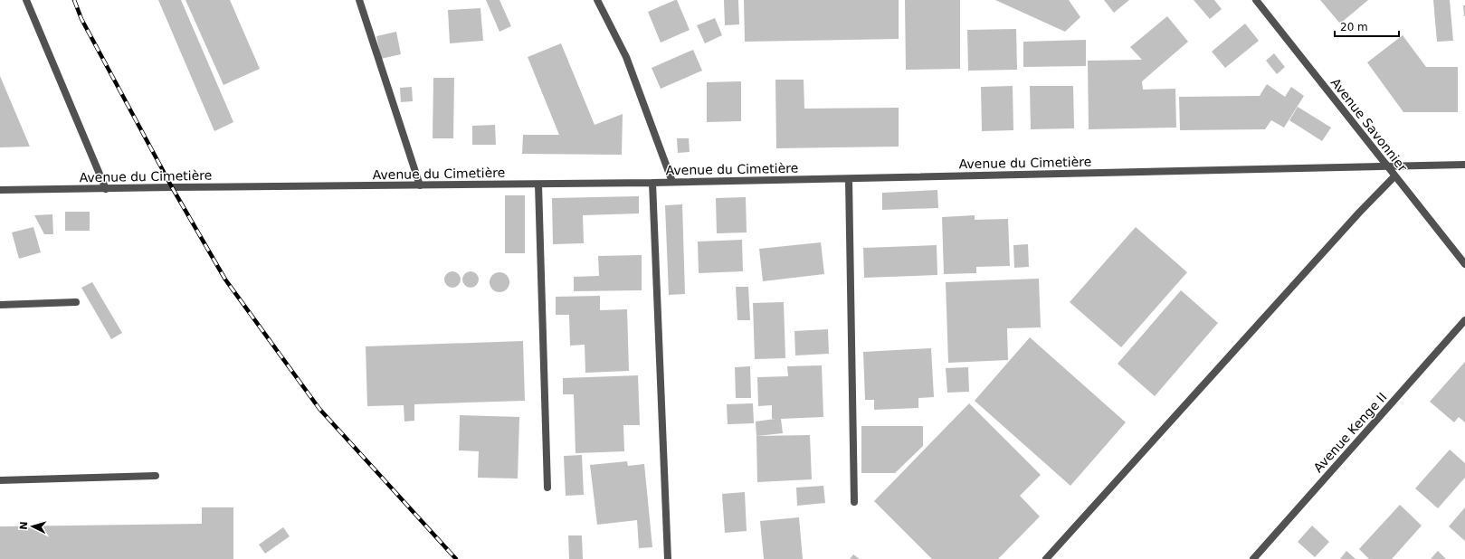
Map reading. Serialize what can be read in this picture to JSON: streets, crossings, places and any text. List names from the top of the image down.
{
  "streets": {
    "street": ["Avenue Savonnier", "Avenue du Cimetière", "Avenue Kenge II"]
  },
  "crossings": [
    ["Avenue Savonnier", "Avenue du Cimetière"]
  ],
  "scale_bar": "20 m",
  "north": "left"
}
